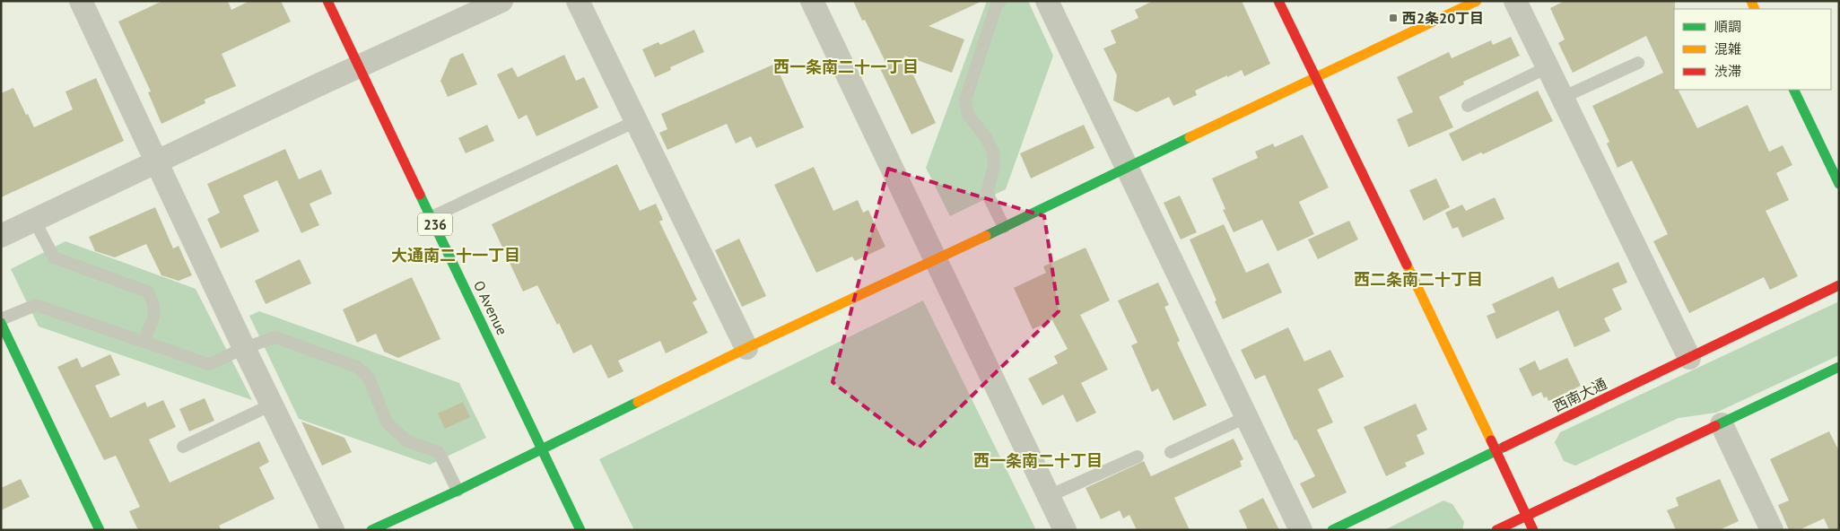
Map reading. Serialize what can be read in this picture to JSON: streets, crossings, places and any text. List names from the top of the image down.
{
  "streets": {
    "main road": ["236", "O Avenue", "西南大通"]
  },
  "districts": [
    "西一条南二十一丁目",
    "大通南二十一丁目",
    "西二条南二十丁目",
    "西一条南二十丁目"
  ],
  "places": {
    "transit": ["西2条20丁目"]
  },
  "legend": ["順調", "混雑", "渋滞"]
}
